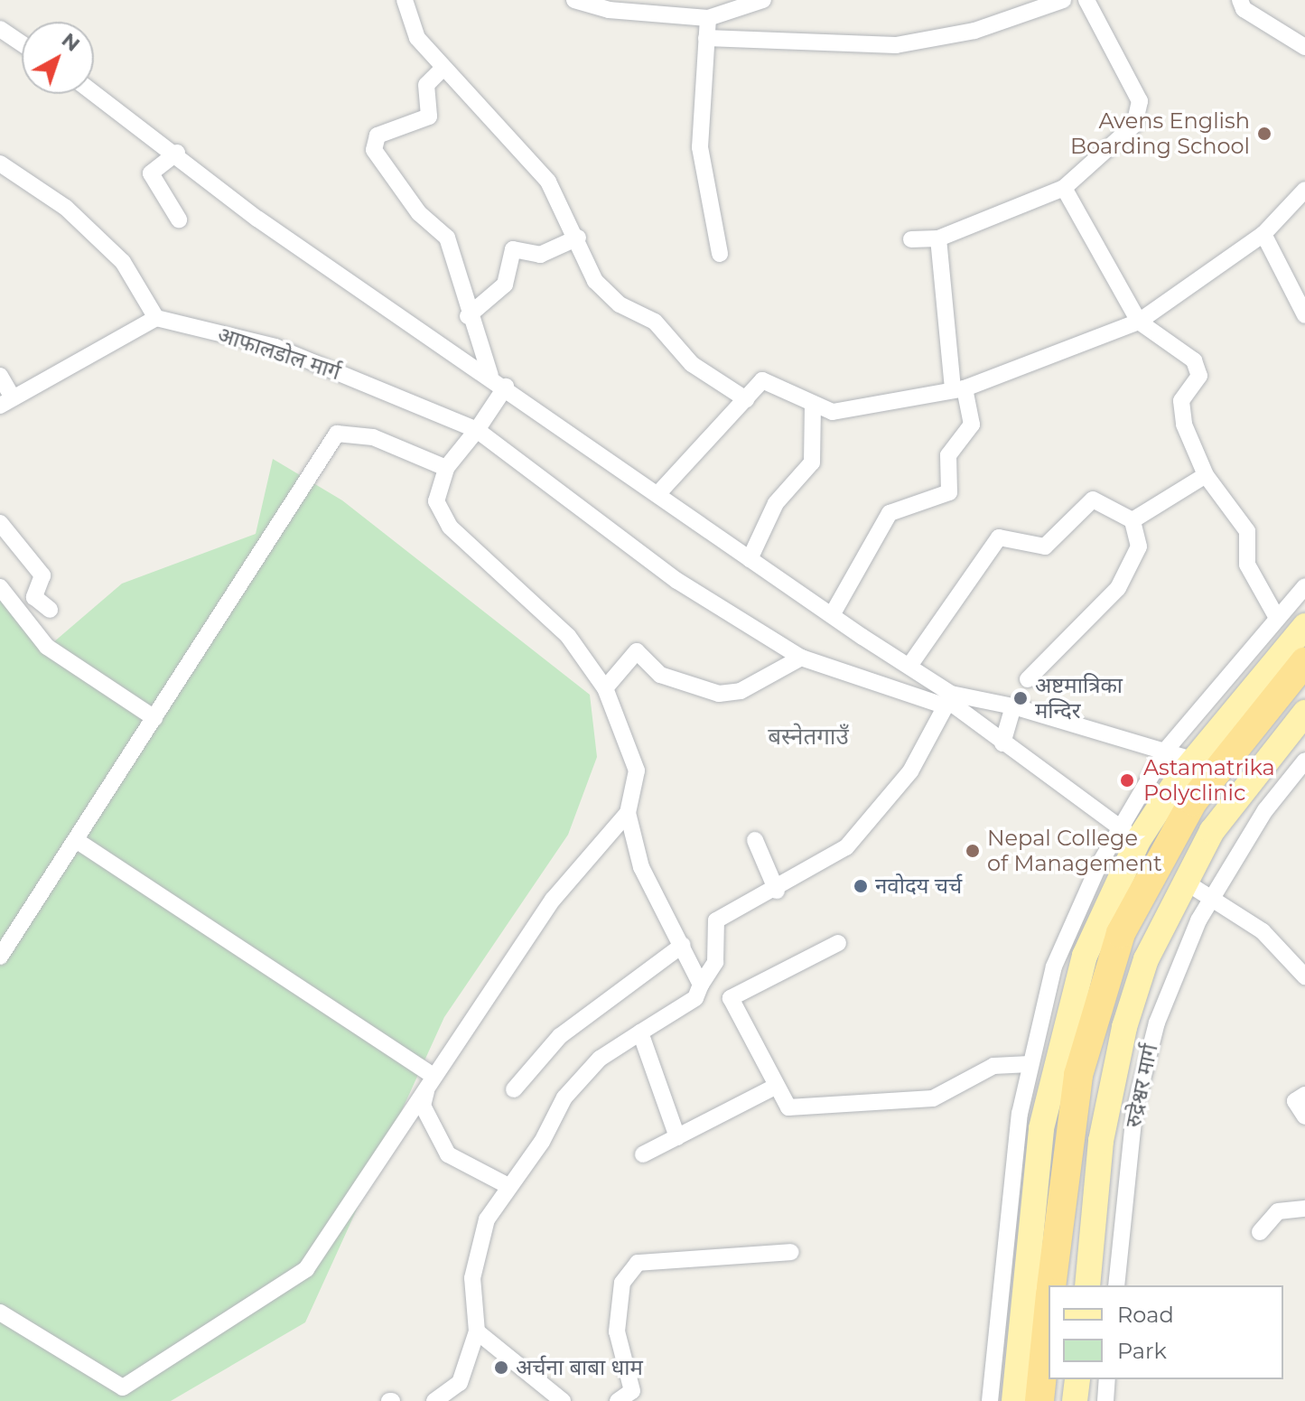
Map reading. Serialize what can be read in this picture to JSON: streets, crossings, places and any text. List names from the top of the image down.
{
  "streets": {
    "street": ["आफालडोल मार्ग", "रुद्रेश्वर मार्ग"]
  },
  "districts": ["बस्नेतगाउँ"],
  "places": [
    "Avens English Boarding School",
    "अष्टमात्रिका मन्दिर",
    "Astamatrika Polyclinic",
    "Nepal College of Management",
    "नवोदय चर्च",
    "अर्चना बाबा धाम"
  ],
  "legend": ["Road", "Park"],
  "north": "top right"
}
